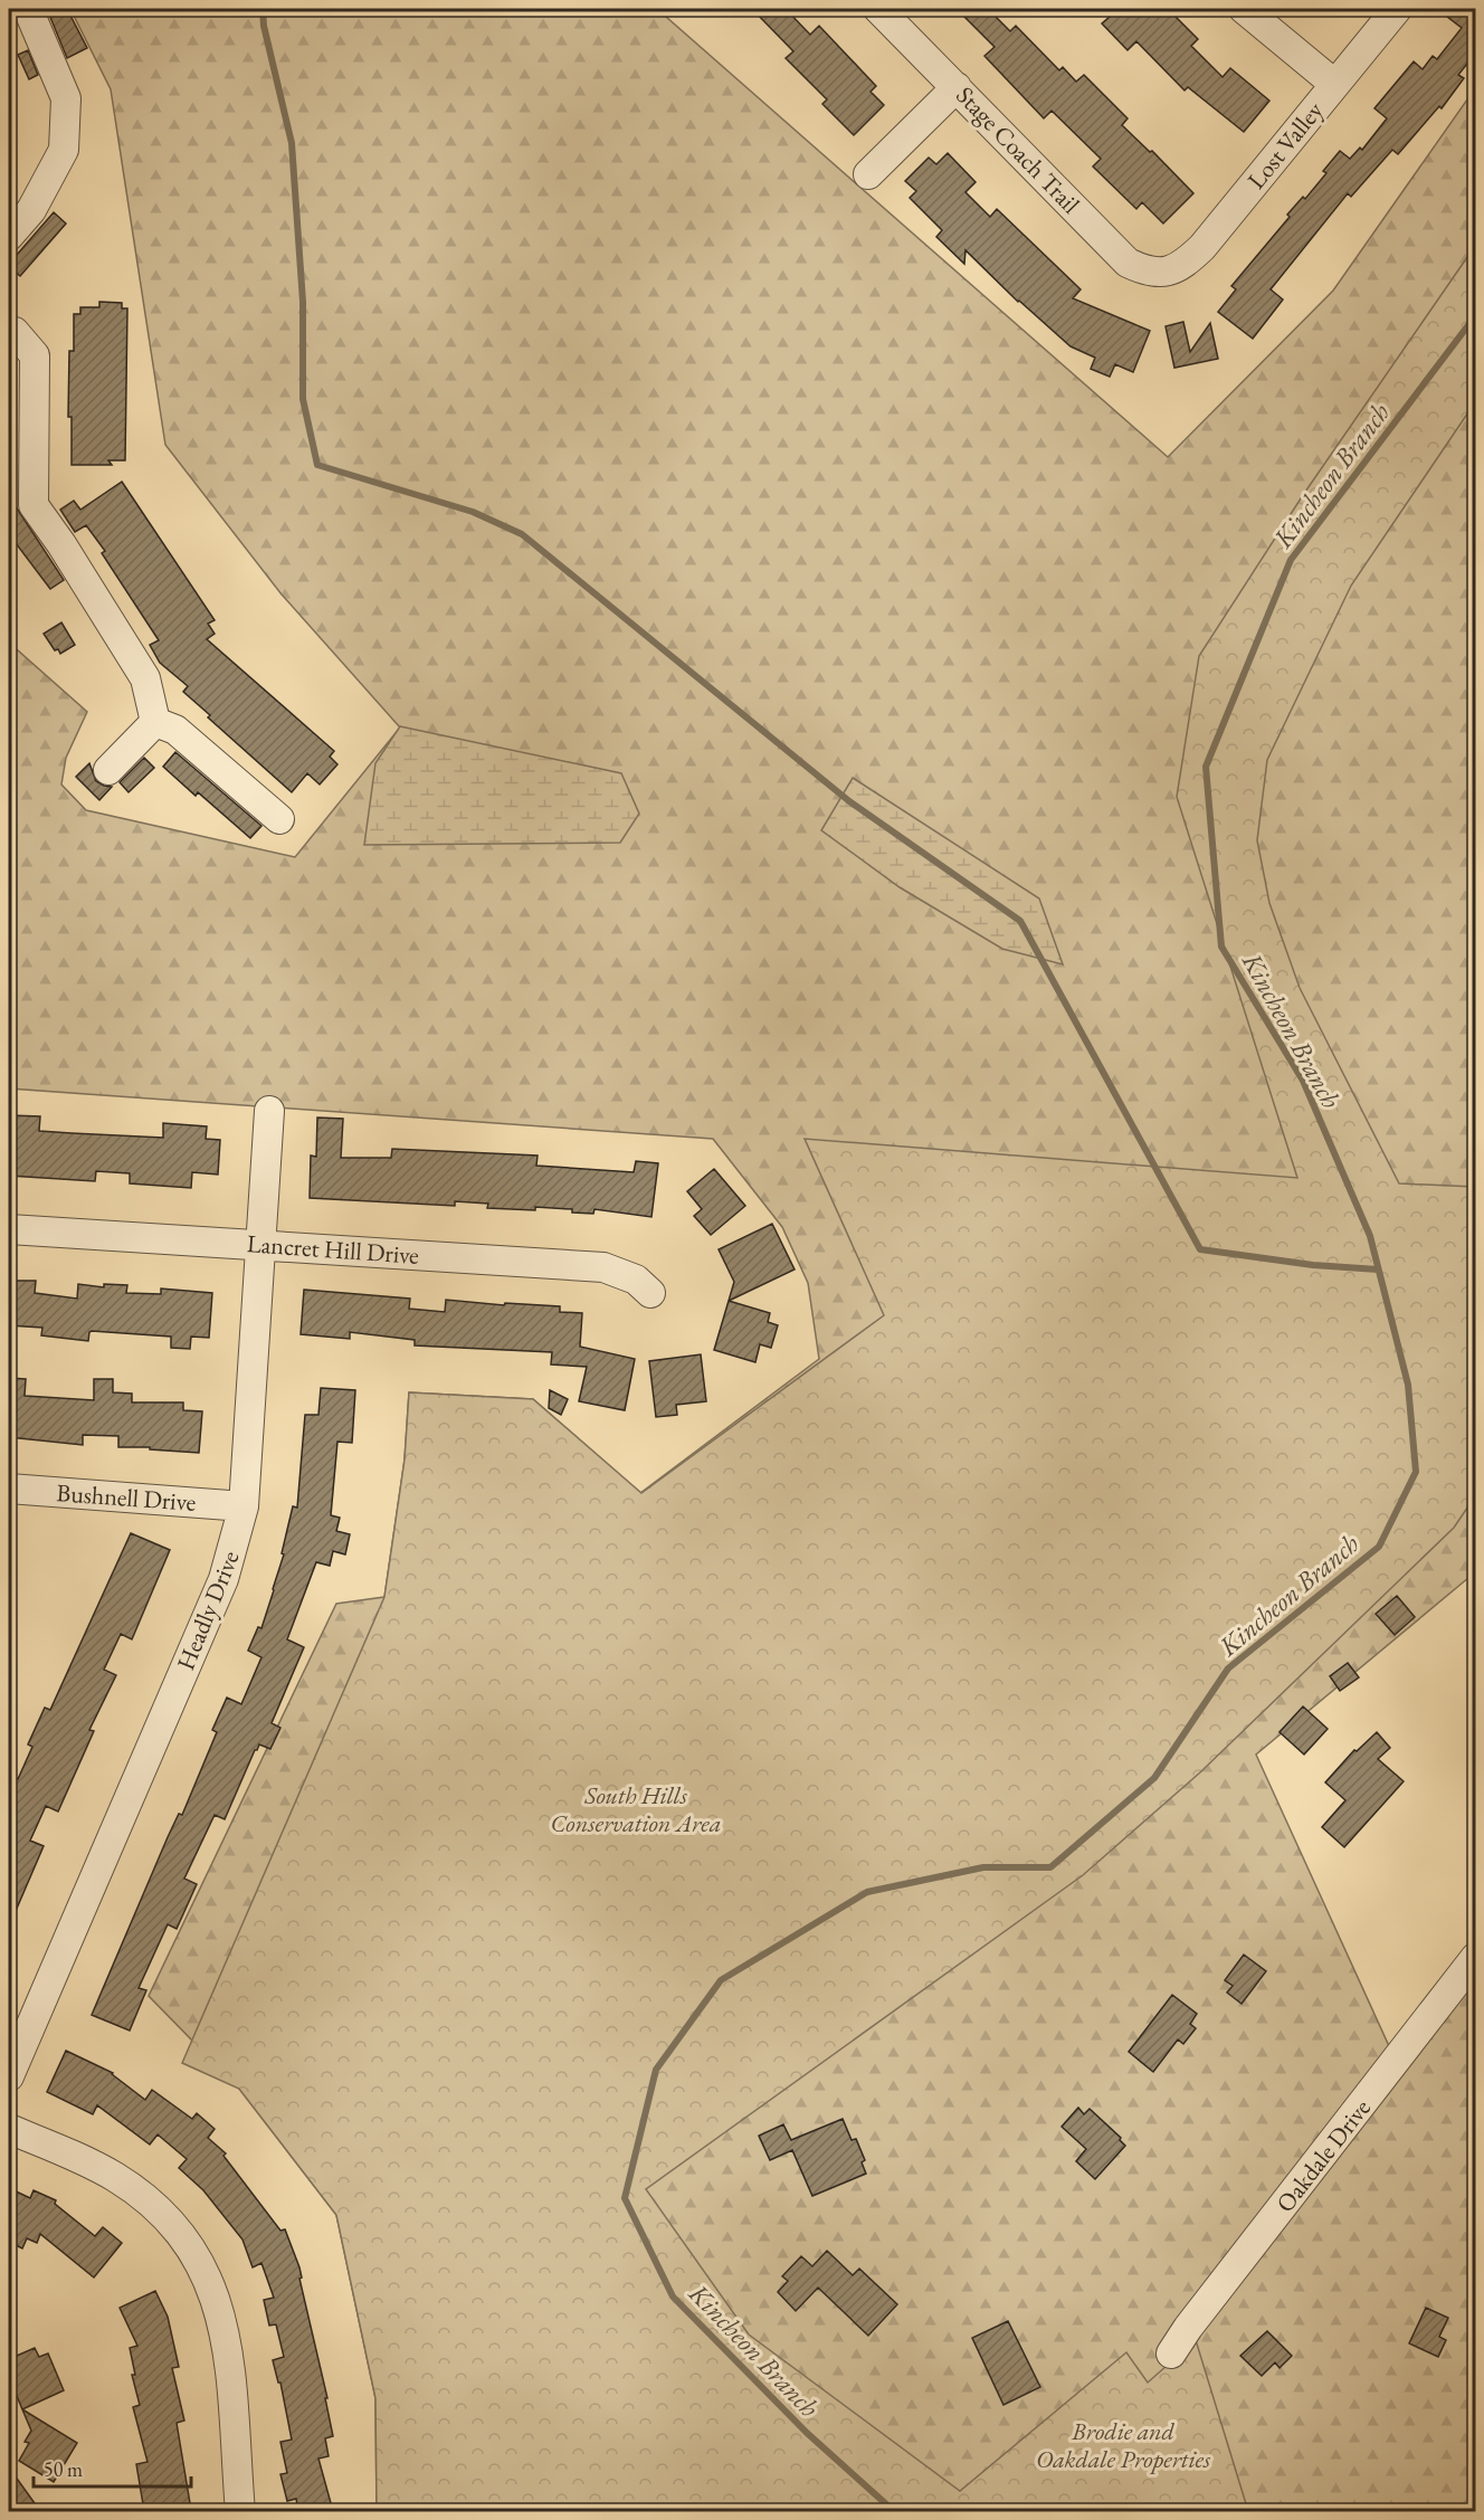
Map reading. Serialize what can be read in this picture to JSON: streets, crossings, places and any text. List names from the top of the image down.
{
  "streets": {
    "street": [
      "Lost Valley",
      "Stage Coach Trail",
      "Lancret Hill Drive",
      "Bushnell Drive",
      "Headly Drive",
      "Oakdale Drive"
    ]
  },
  "crossings": [
    ["Lost Valley", "Stage Coach Trail"],
    ["Lancret Hill Drive", "Headly Drive"],
    ["Bushnell Drive", "Headly Drive"]
  ],
  "water": ["Kincheon Branch"],
  "parks": ["South Hills Conservation Area", "Brodie and Oakdale Properties"],
  "scale_bar": "50 m"
}
